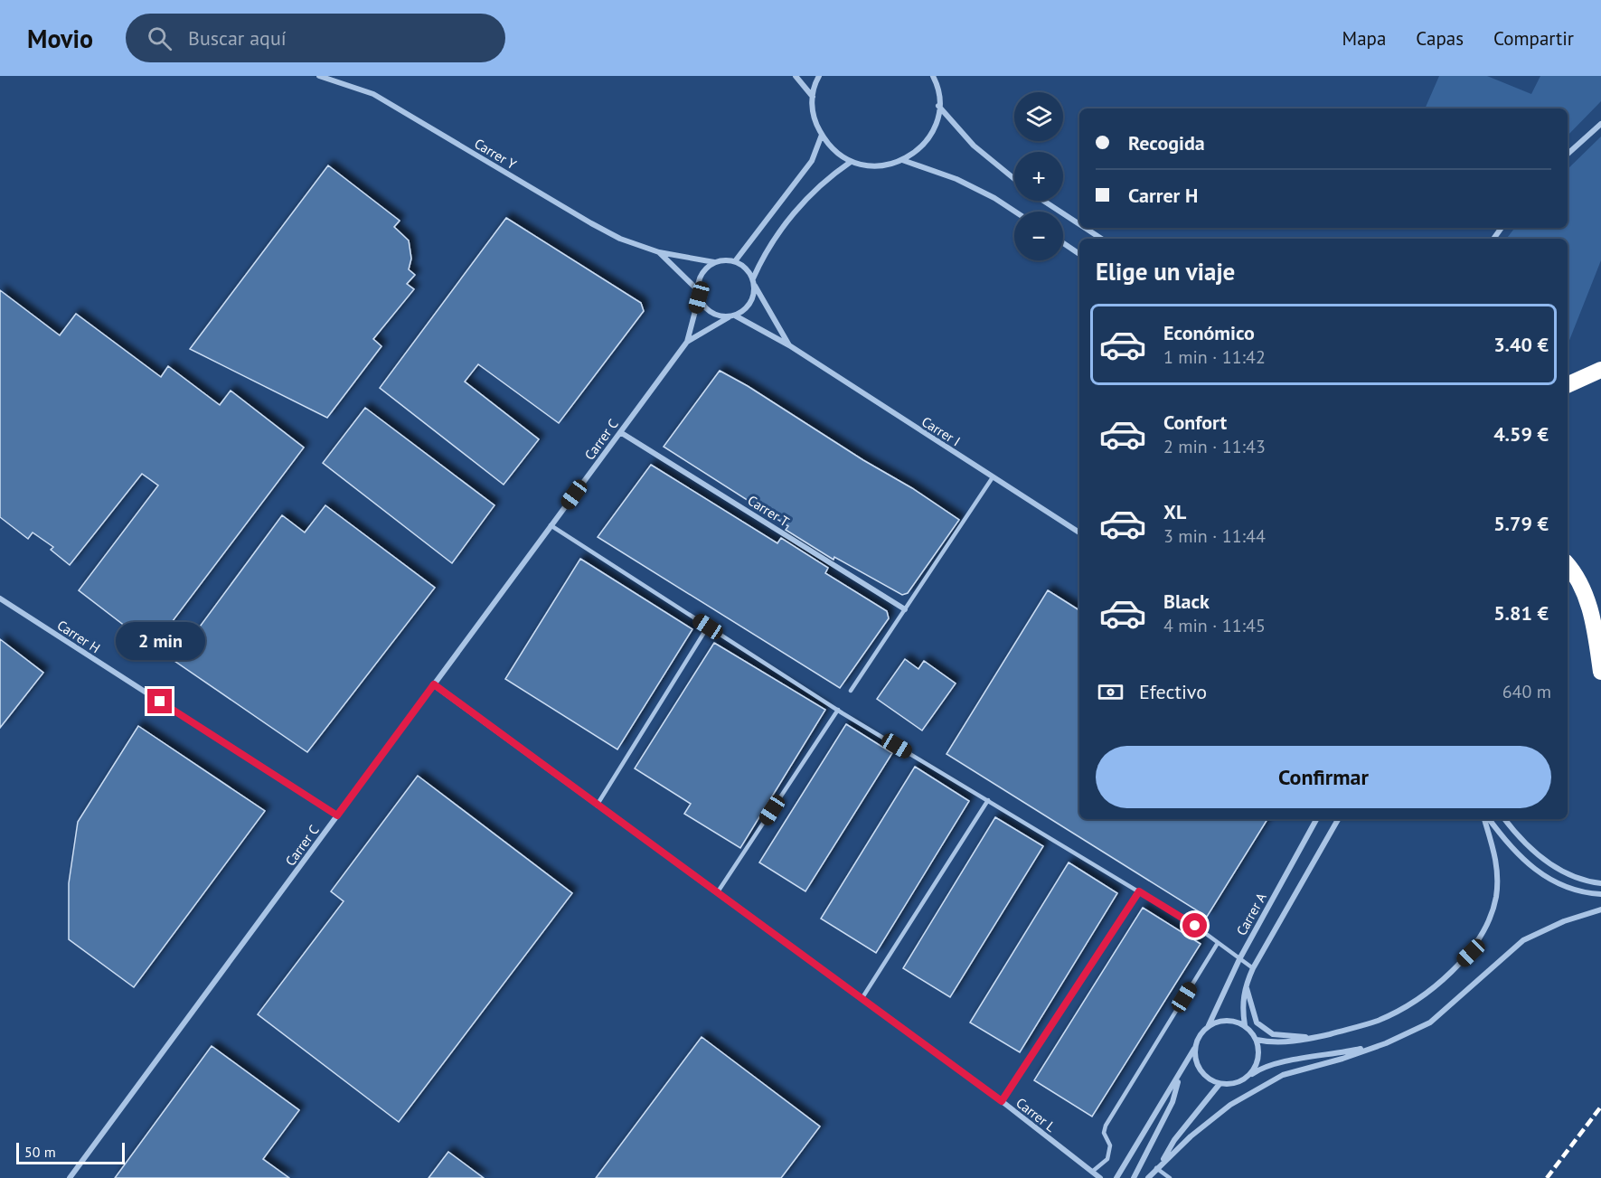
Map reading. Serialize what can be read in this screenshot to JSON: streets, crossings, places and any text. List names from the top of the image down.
{
  "streets": {
    "street": [
      "Carrer Y",
      "Carrer I",
      "Carrer C",
      "Carrer T",
      "Carrer H",
      "Carrer A",
      "Carrer L"
    ]
  },
  "crossings": [
    ["Carrer Y", "Carrer I"],
    ["Carrer Y", "Carrer C"],
    ["Carrer I", "Carrer C"],
    ["Carrer C", "Carrer T"],
    ["Carrer C", "Carrer H"],
    ["Carrer C", "Carrer L"]
  ],
  "scale_bar": "50 m",
  "page": {
    "header": "Movio",
    "search": "Buscar aquí",
    "nav": ["Mapa", "Capas", "Compartir"],
    "map_buttons": ["+", "−"],
    "banner": ["Recogida", "Carrer H"],
    "heading": "Elige un viaje",
    "list": [
      {
        "name": "Económico",
        "note": "1 min · 11:42",
        "value": "3.40 €"
      },
      {
        "name": "Confort",
        "note": "2 min · 11:43",
        "value": "4.59 €"
      },
      {
        "name": "XL",
        "note": "3 min · 11:44",
        "value": "5.79 €"
      },
      {
        "name": "Black",
        "note": "4 min · 11:45",
        "value": "5.81 €"
      }
    ],
    "bubble": "2 min",
    "pay": ["Efectivo", "640 m"],
    "buttons": "Confirmar",
    "scale": "50 m"
  }
}
